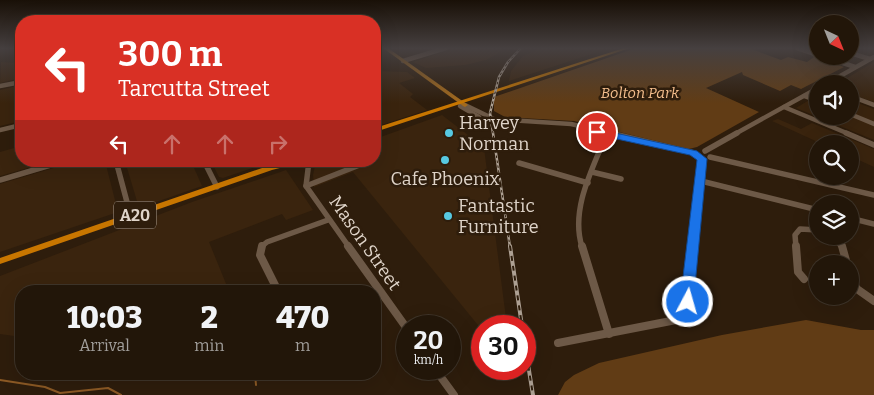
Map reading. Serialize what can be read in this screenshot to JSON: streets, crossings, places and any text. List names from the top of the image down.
{
  "streets": {
    "highway": ["A20"],
    "street": ["Mason Street"]
  },
  "parks": ["Bolton Park"],
  "places": ["Harvey Norman", "Cafe Phoenix", "Fantastic Furniture"],
  "north": "bottom right",
  "page": {
    "map_buttons": "+",
    "turn": ["300 m", "Tarcutta Street"],
    "eta": [
      "10:03",
      "Arrival",
      "2",
      "min",
      "470",
      "m"
    ],
    "speed": "20 km/h",
    "limit": "30"
  }
}
